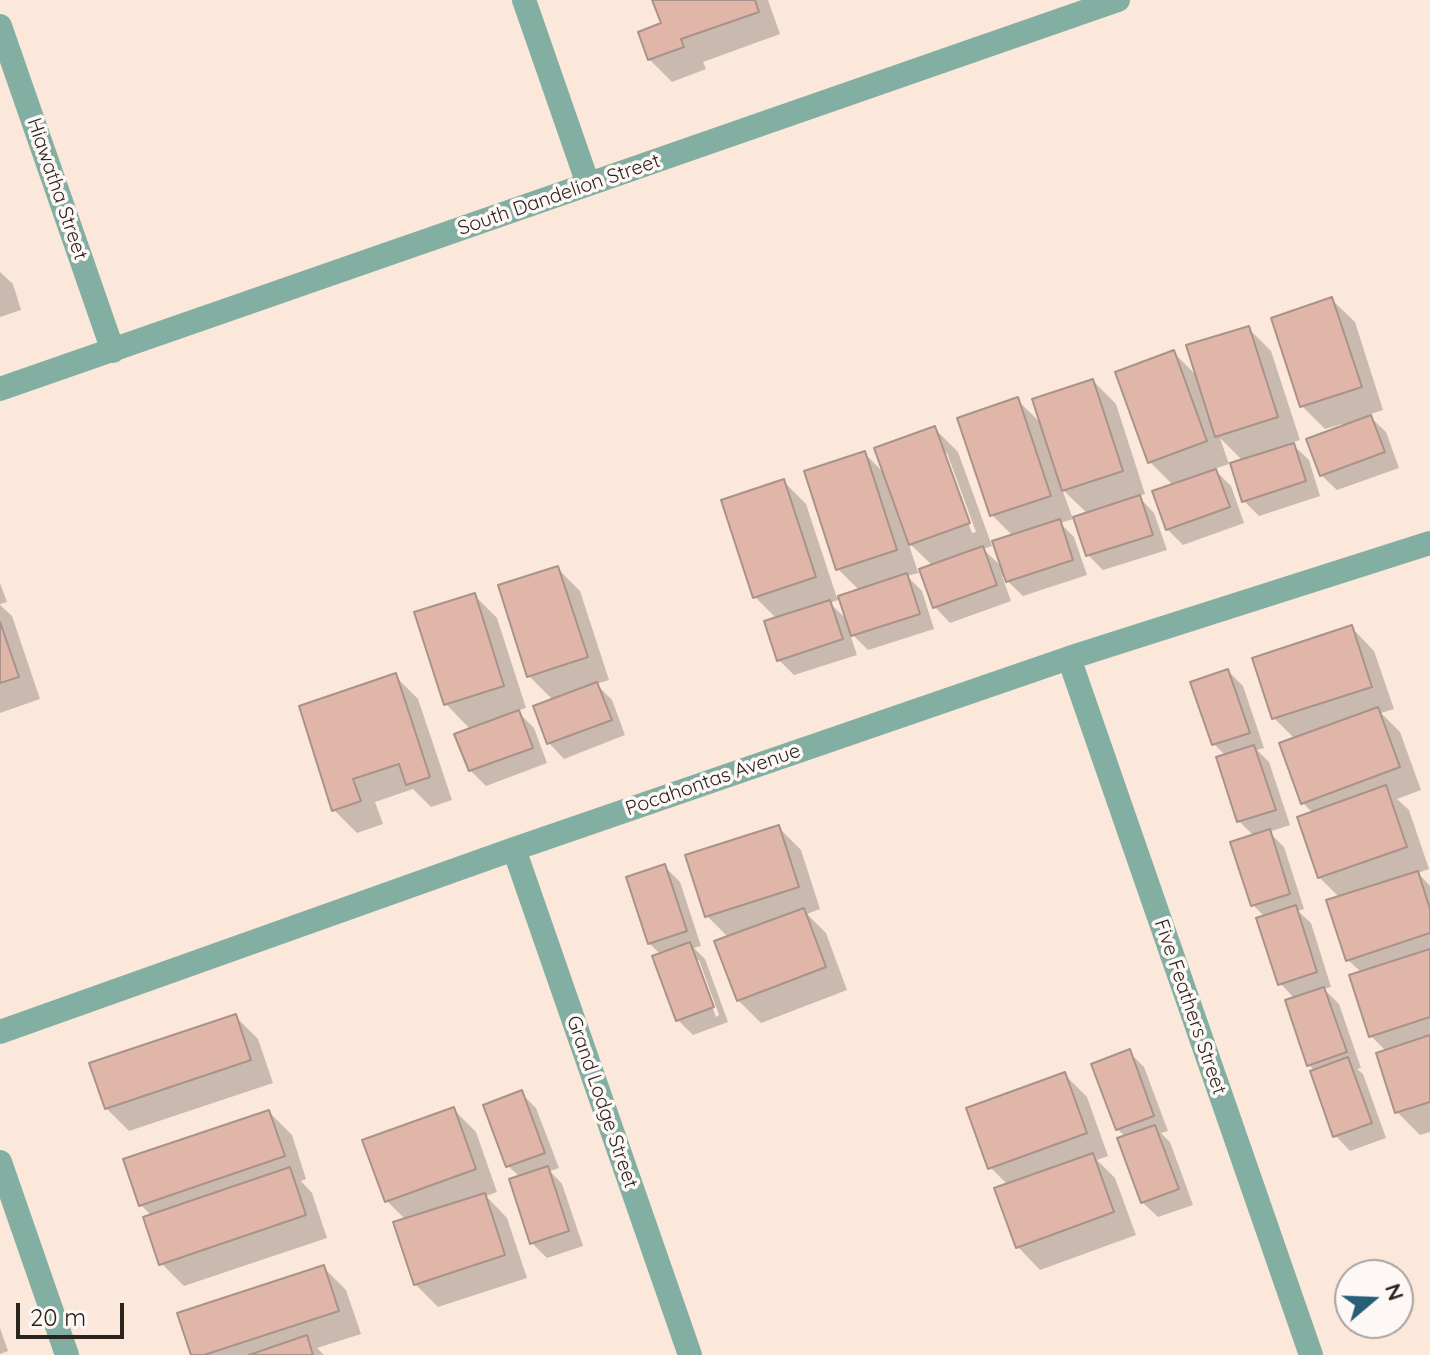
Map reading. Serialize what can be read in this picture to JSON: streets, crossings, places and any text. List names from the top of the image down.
{
  "streets": {
    "street": [
      "Hiawatha Street",
      "South Dandelion Street",
      "Pocahontas Avenue",
      "Five Feathers Street",
      "Grand Lodge Street"
    ]
  },
  "crossings": [
    ["Hiawatha Street", "South Dandelion Street"],
    ["Pocahontas Avenue", "Five Feathers Street"],
    ["Pocahontas Avenue", "Grand Lodge Street"]
  ],
  "scale_bar": "20 m",
  "north": "right"
}
